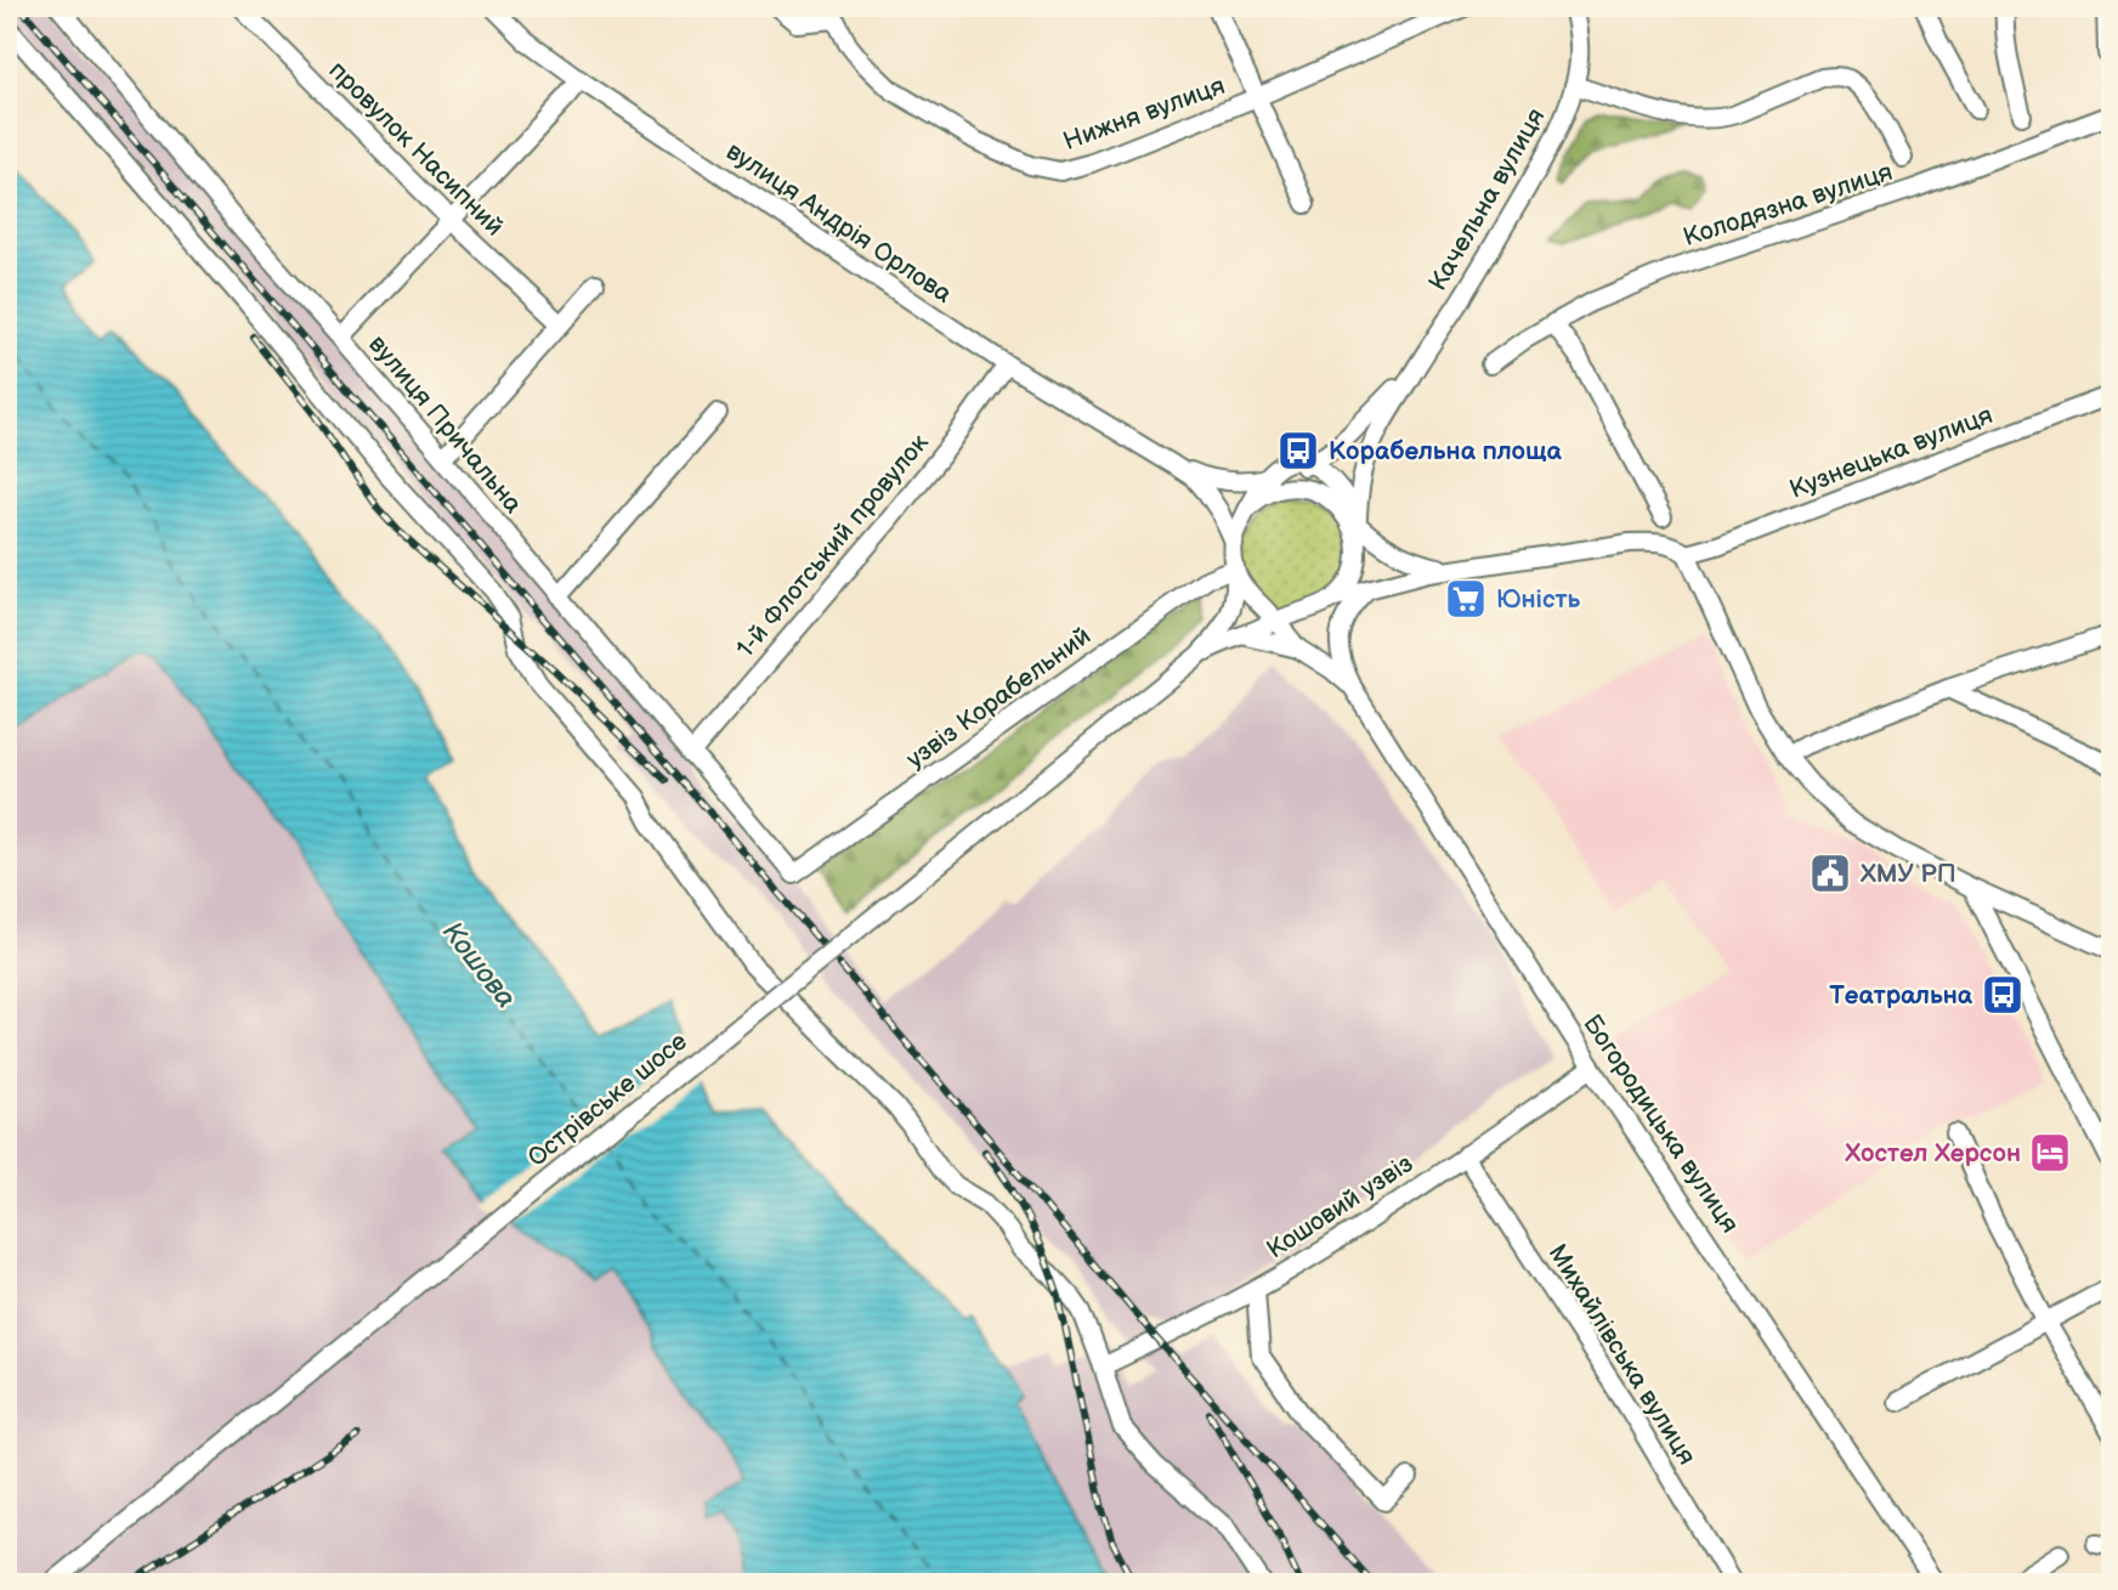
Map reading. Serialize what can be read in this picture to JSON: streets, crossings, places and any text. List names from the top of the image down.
{
  "streets": {
    "street": [
      "Нижня вулиця",
      "провулок Насипний",
      "Качельна вулиця",
      "Колодязна вулиця",
      "вулиця Андрія Орлова",
      "вулиця Причальна",
      "Кузнецька вулиця",
      "1-й Флотський провулок",
      "узвіз Корабельний",
      "Острівське шосе",
      "Богородицька вулиця",
      "Кошовий узвіз",
      "Михайлівська вулиця"
    ]
  },
  "crossings": [
    ["Качельна вулиця", "вулиця Андрія Орлова"],
    ["Качельна вулиця", "узвіз Корабельний"],
    ["Качельна вулиця", "Острівське шосе"],
    ["Качельна вулиця", "Богородицька вулиця"],
    ["вулиця Андрія Орлова", "1-й Флотський провулок"],
    ["вулиця Андрія Орлова", "узвіз Корабельний"],
    ["вулиця Андрія Орлова", "Острівське шосе"],
    ["вулиця Андрія Орлова", "Богородицька вулиця"],
    ["вулиця Причальна", "1-й Флотський провулок"],
    ["вулиця Причальна", "узвіз Корабельний"],
    ["узвіз Корабельний", "Острівське шосе"],
    ["узвіз Корабельний", "Богородицька вулиця"],
    ["Острівське шосе", "Богородицька вулиця"],
    ["Богородицька вулиця", "Кошовий узвіз"],
    ["Кошовий узвіз", "Михайлівська вулиця"]
  ],
  "water": ["Кошова"],
  "places": {
    "bus stop": ["Корабельна площа", "Театральна"],
    "supermarket": ["Юність"],
    "public building": ["ХМУ РП"],
    "hotel": ["Хостел Херсон"]
  }
}
